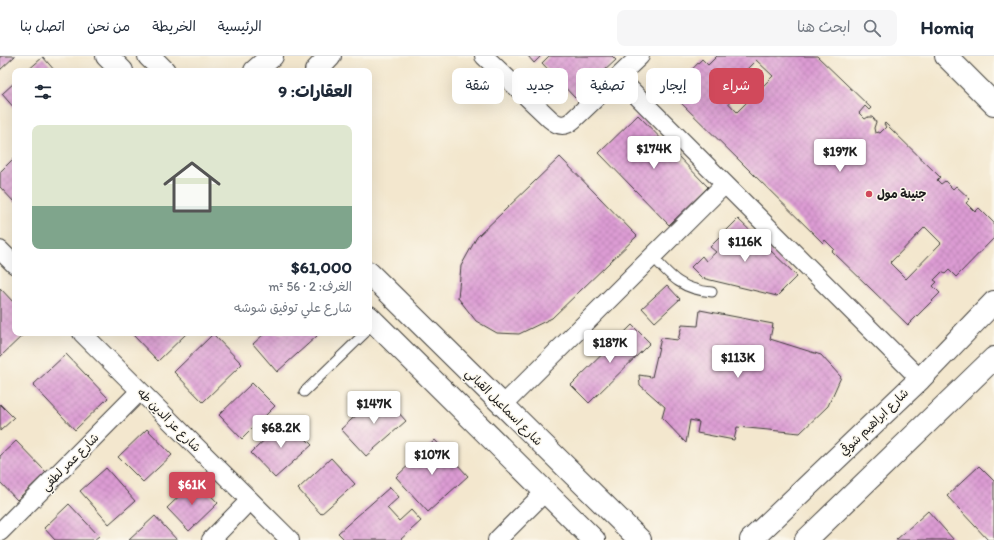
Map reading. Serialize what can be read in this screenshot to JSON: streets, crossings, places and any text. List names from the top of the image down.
{
  "streets": {
    "street": [
      "شارع اسماعيل القباني",
      "شارع عز الدين طه",
      "شارع ابراهيم شوقي",
      "شارع عمر لطفي"
    ]
  },
  "crossings": [
    ["شارع عز الدين طه", "شارع عمر لطفي"]
  ],
  "places": ["جنينة مول"],
  "page": {
    "header": "Homiq",
    "search": "ابحث هنا",
    "nav": [
      "الرئيسية",
      "الخريطة",
      "من نحن",
      "اتصل بنا"
    ],
    "chip": [
      "شراء",
      "إيجار",
      "تصفية",
      "جديد",
      "شقة"
    ],
    "heading": "العقارات: 9",
    "list": [
      {
        "name": "$61,000",
        "note": "الغرف: 2 · 56 m² · شارع علي توفيق شوشه"
      }
    ],
    "price": [
      "$174K",
      "$197K",
      "$116K",
      "$187K",
      "$113K",
      "$147K",
      "$68.2K",
      "$107K",
      "$61K"
    ]
  }
}
